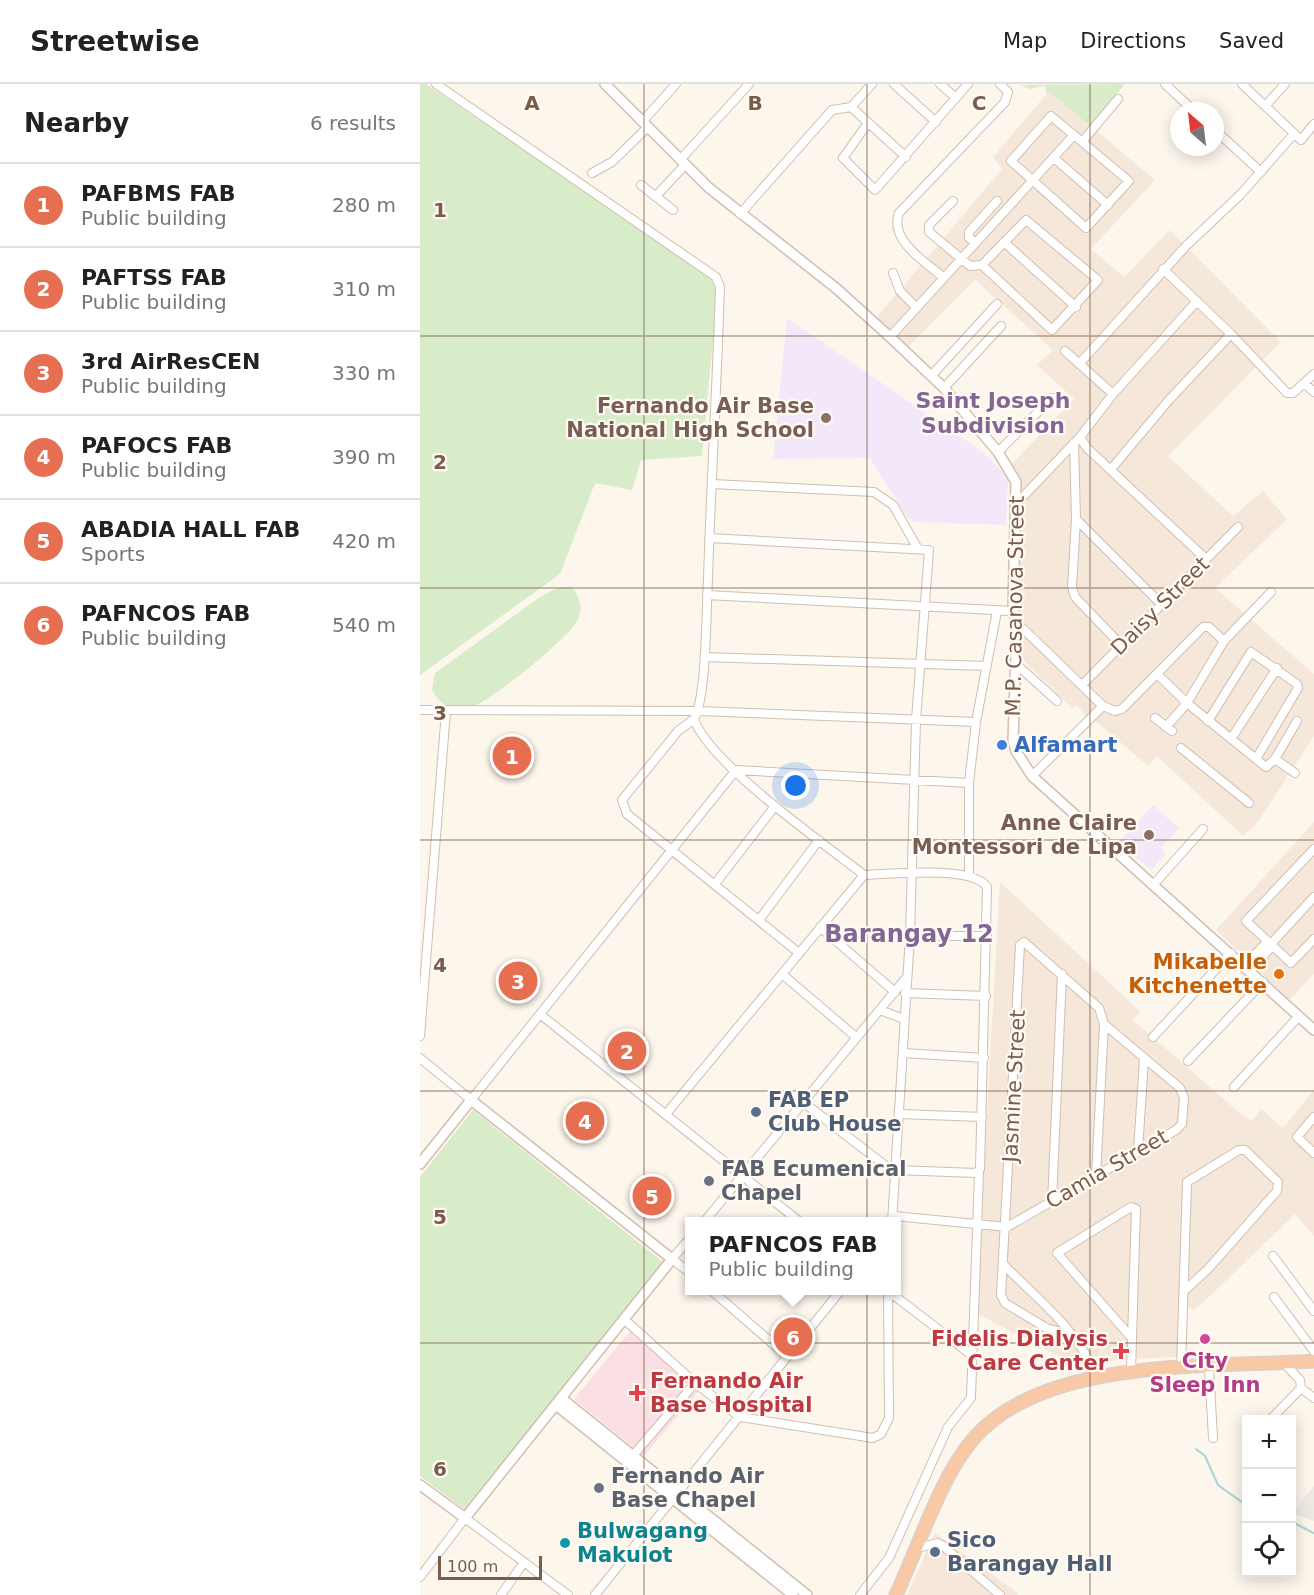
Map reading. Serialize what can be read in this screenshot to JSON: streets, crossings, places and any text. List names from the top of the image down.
{
  "streets": {
    "street": [
      "M.P. Casanova Street",
      "Daisy Street",
      "Jasmine Street",
      "Camia Street"
    ]
  },
  "crossings": [
    ["Jasmine Street", "Camia Street"]
  ],
  "districts": ["Saint Joseph Subdivision", "Barangay 12"],
  "places": {
    "other": [
      "Fernando Air Base National High School",
      "Alfamart",
      "Anne Claire Montessori de Lipa",
      "Mikabelle Kitchenette",
      "FAB EP Club House",
      "FAB Ecumenical Chapel",
      "City Sleep Inn",
      "Fernando Air Base Chapel",
      "Bulwagang Makulot",
      "Sico Barangay Hall"
    ],
    "health": ["Fidelis Dialysis Care Center", "Fernando Air Base Hospital"]
  },
  "scale_bar": "100 m",
  "north": "top left",
  "page": {
    "header": "Streetwise",
    "nav": ["Map", "Directions", "Saved"],
    "heading": ["Nearby", "6 results"],
    "list": [
      {
        "mark": "1",
        "name": "PAFBMS FAB",
        "note": "Public building",
        "value": "280 m"
      },
      {
        "mark": "2",
        "name": "PAFTSS FAB",
        "note": "Public building",
        "value": "310 m"
      },
      {
        "mark": "3",
        "name": "3rd AirResCEN",
        "note": "Public building",
        "value": "330 m"
      },
      {
        "mark": "4",
        "name": "PAFOCS FAB",
        "note": "Public building",
        "value": "390 m"
      },
      {
        "mark": "5",
        "name": "ABADIA HALL FAB",
        "note": "Sports",
        "value": "420 m"
      },
      {
        "mark": "6",
        "name": "PAFNCOS FAB",
        "note": "Public building",
        "value": "540 m"
      }
    ],
    "pins": [
      "1",
      "3",
      "2",
      "4",
      "5",
      "6"
    ],
    "popup": ["PAFNCOS FAB", "Public building"],
    "map_buttons": ["+", "−"],
    "scale": "100 m"
  },
  "grid": {
    "columns": ["A", "B", "C"],
    "rows": [
      "1",
      "2",
      "3",
      "4",
      "5",
      "6"
    ]
  }
}
